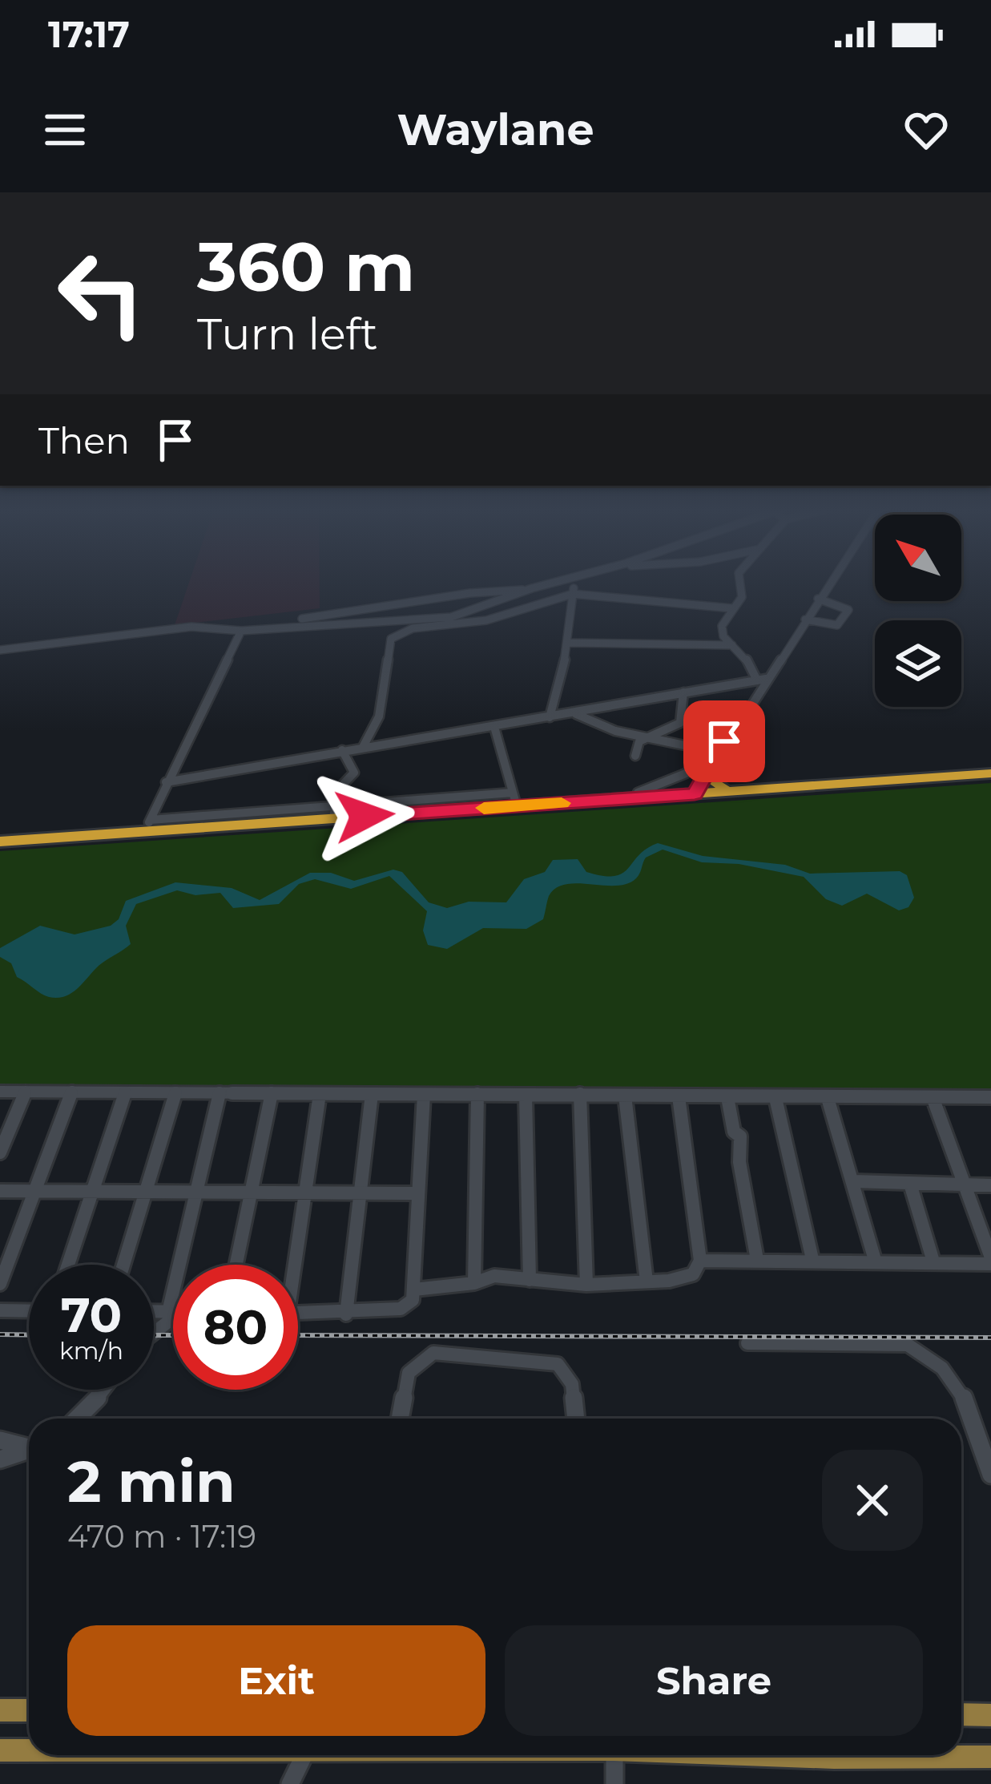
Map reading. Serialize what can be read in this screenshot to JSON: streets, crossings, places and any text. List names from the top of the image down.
{
  "north": "top left",
  "page": {
    "status": "17:17",
    "header": "Waylane",
    "turn": ["360 m", "Turn left"],
    "then": "Then",
    "speed": "70 km/h",
    "limit": "80",
    "heading": ["2 min", "470 m · 17:19"],
    "buttons": ["Exit", "Share"]
  }
}
